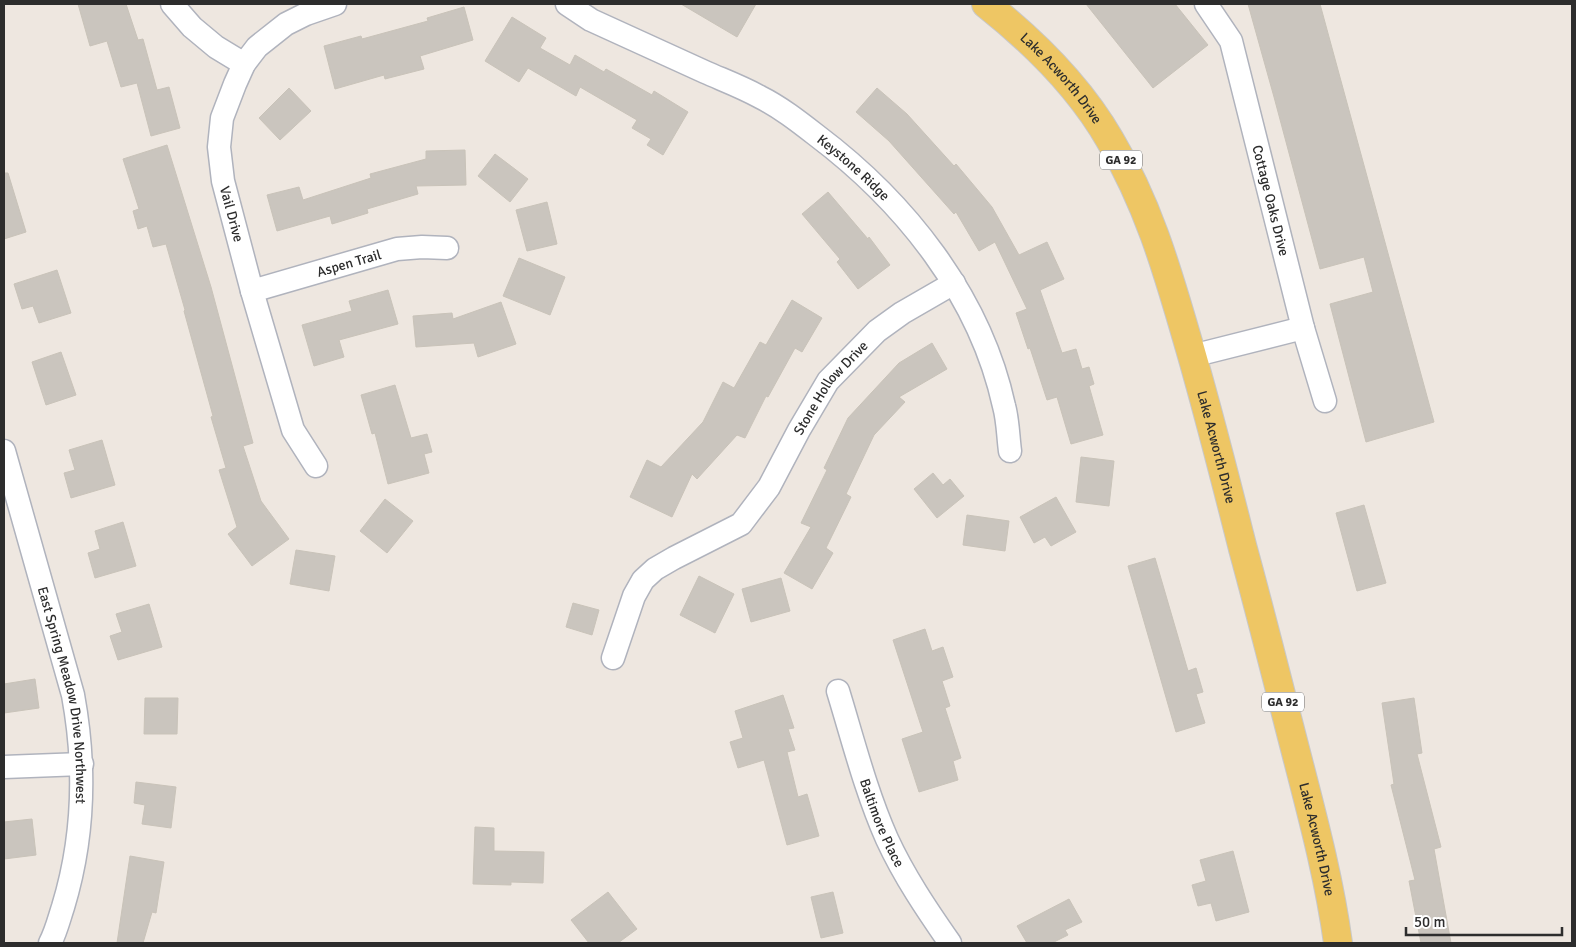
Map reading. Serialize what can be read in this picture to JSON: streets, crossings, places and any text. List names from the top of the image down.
{
  "streets": {
    "main road": ["Lake Acworth Drive", "GA 92"],
    "street": [
      "Keystone Ridge",
      "Cottage Oaks Drive",
      "Vail Drive",
      "Aspen Trail",
      "Stone Hollow Drive",
      "East Spring Meadow Drive Northwest",
      "Baltimore Place"
    ]
  },
  "crossings": [
    ["Keystone Ridge", "Stone Hollow Drive"],
    ["Vail Drive", "Aspen Trail"]
  ],
  "scale_bar": "50 m"
}
